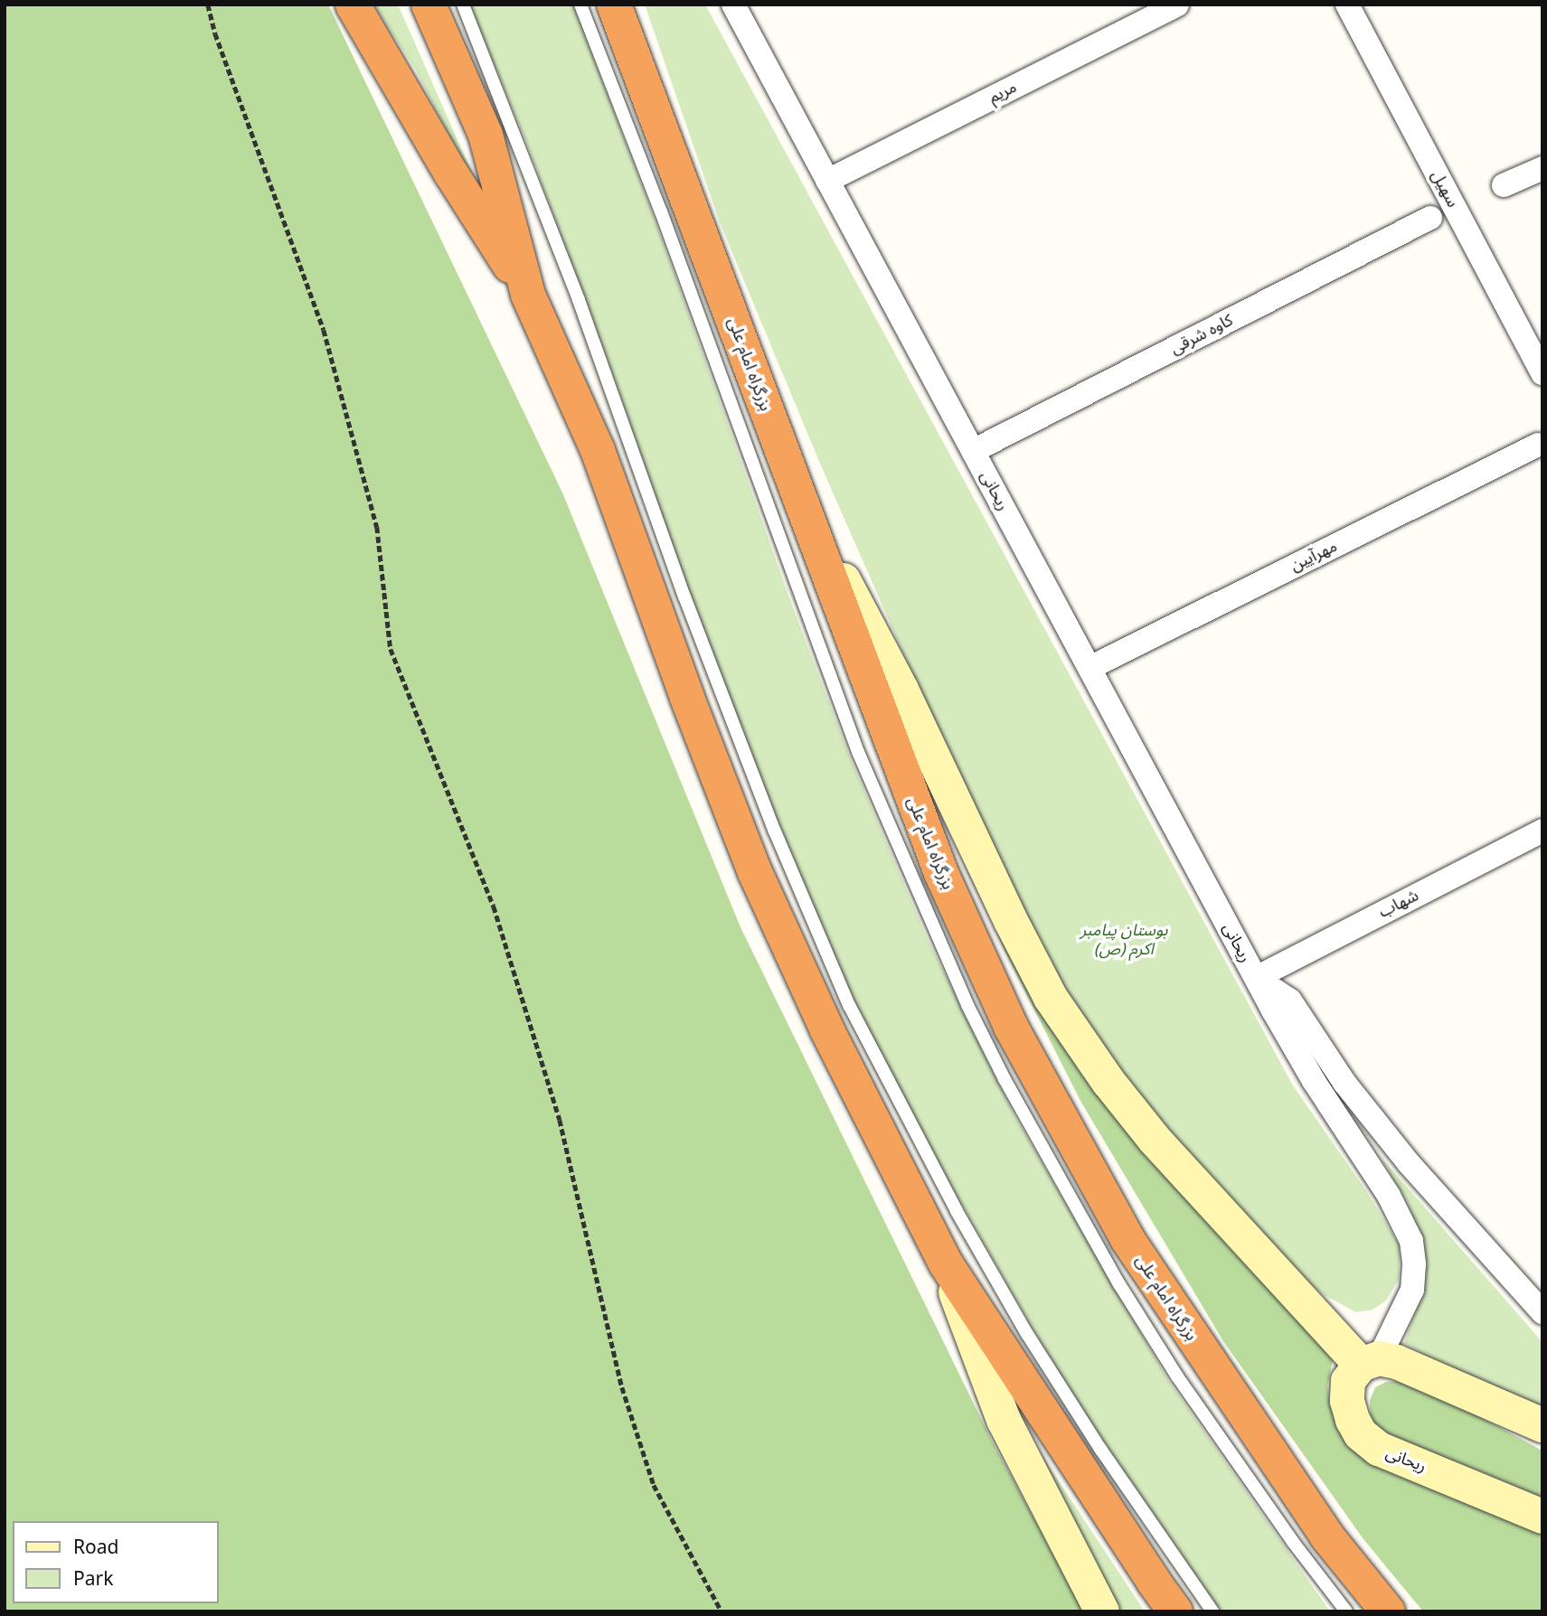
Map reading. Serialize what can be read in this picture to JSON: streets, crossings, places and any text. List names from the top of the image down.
{
  "streets": {
    "highway": ["بزرگراه امام علی"],
    "main road": ["ریحانی"],
    "street": [
      "مریم",
      "سهیل",
      "کاوه شرقی",
      "مهرآیین",
      "شهاب"
    ]
  },
  "crossings": [
    ["مریم", "ریحانی"],
    ["کاوه شرقی", "ریحانی"],
    ["ریحانی", "مهرآیین"],
    ["ریحانی", "شهاب"]
  ],
  "parks": ["بوستان پیامبر اکرم (ص)"],
  "legend": ["Road", "Park"]
}
